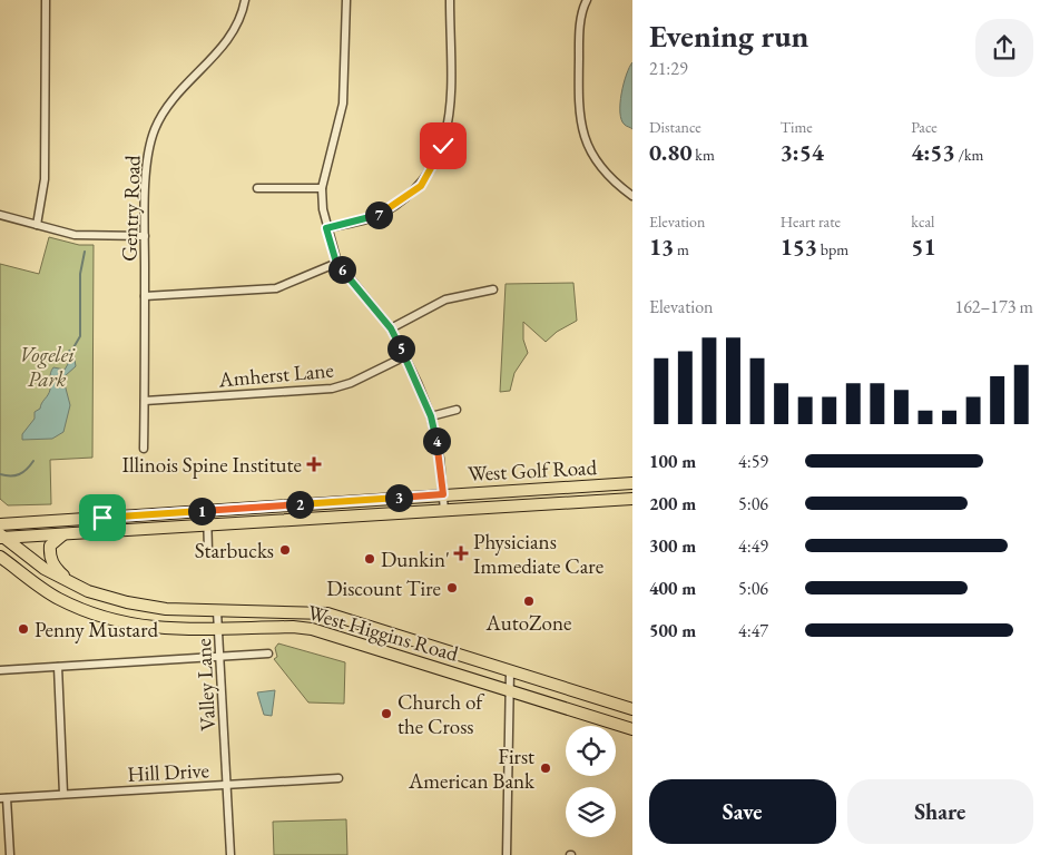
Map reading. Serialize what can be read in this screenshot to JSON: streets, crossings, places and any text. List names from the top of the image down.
{
  "streets": {
    "main road": ["West Golf Road", "West Higgins Road"],
    "street": [
      "Gentry Road",
      "Amherst Lane",
      "Valley Lane",
      "Hill Drive"
    ]
  },
  "crossings": [
    ["Gentry Road", "Amherst Lane"],
    ["West Golf Road", "West Higgins Road"],
    ["West Higgins Road", "Valley Lane"],
    ["Valley Lane", "Hill Drive"]
  ],
  "parks": ["Vogelei Park"],
  "places": {
    "health": ["Illinois Spine Institute", "Physicians Immediate Care"],
    "other": [
      "Starbucks",
      "Dunkin'",
      "Discount Tire",
      "AutoZone",
      "Penny Mustard",
      "Church of the Cross",
      "First American Bank"
    ]
  },
  "page": {
    "heading": ["Evening run", "21:29"],
    "stats": [
      ["Distance", "0.80 km"],
      ["Time", "3:54"],
      ["Pace", "4:53 /km"],
      ["Elevation", "13 m"],
      ["Heart rate", "153 bpm"],
      ["kcal", "51"]
    ],
    "pins": [
      "7",
      "6",
      "5",
      "4",
      "3",
      "2",
      "1"
    ],
    "chart": ["Elevation", "162–173 m"],
    "list": [
      {
        "name": "100 m",
        "note": "4:59"
      },
      {
        "name": "200 m",
        "note": "5:06"
      },
      {
        "name": "300 m",
        "note": "4:49"
      },
      {
        "name": "400 m",
        "note": "5:06"
      },
      {
        "name": "500 m",
        "note": "4:47"
      }
    ],
    "buttons": ["Save", "Share"]
  }
}
